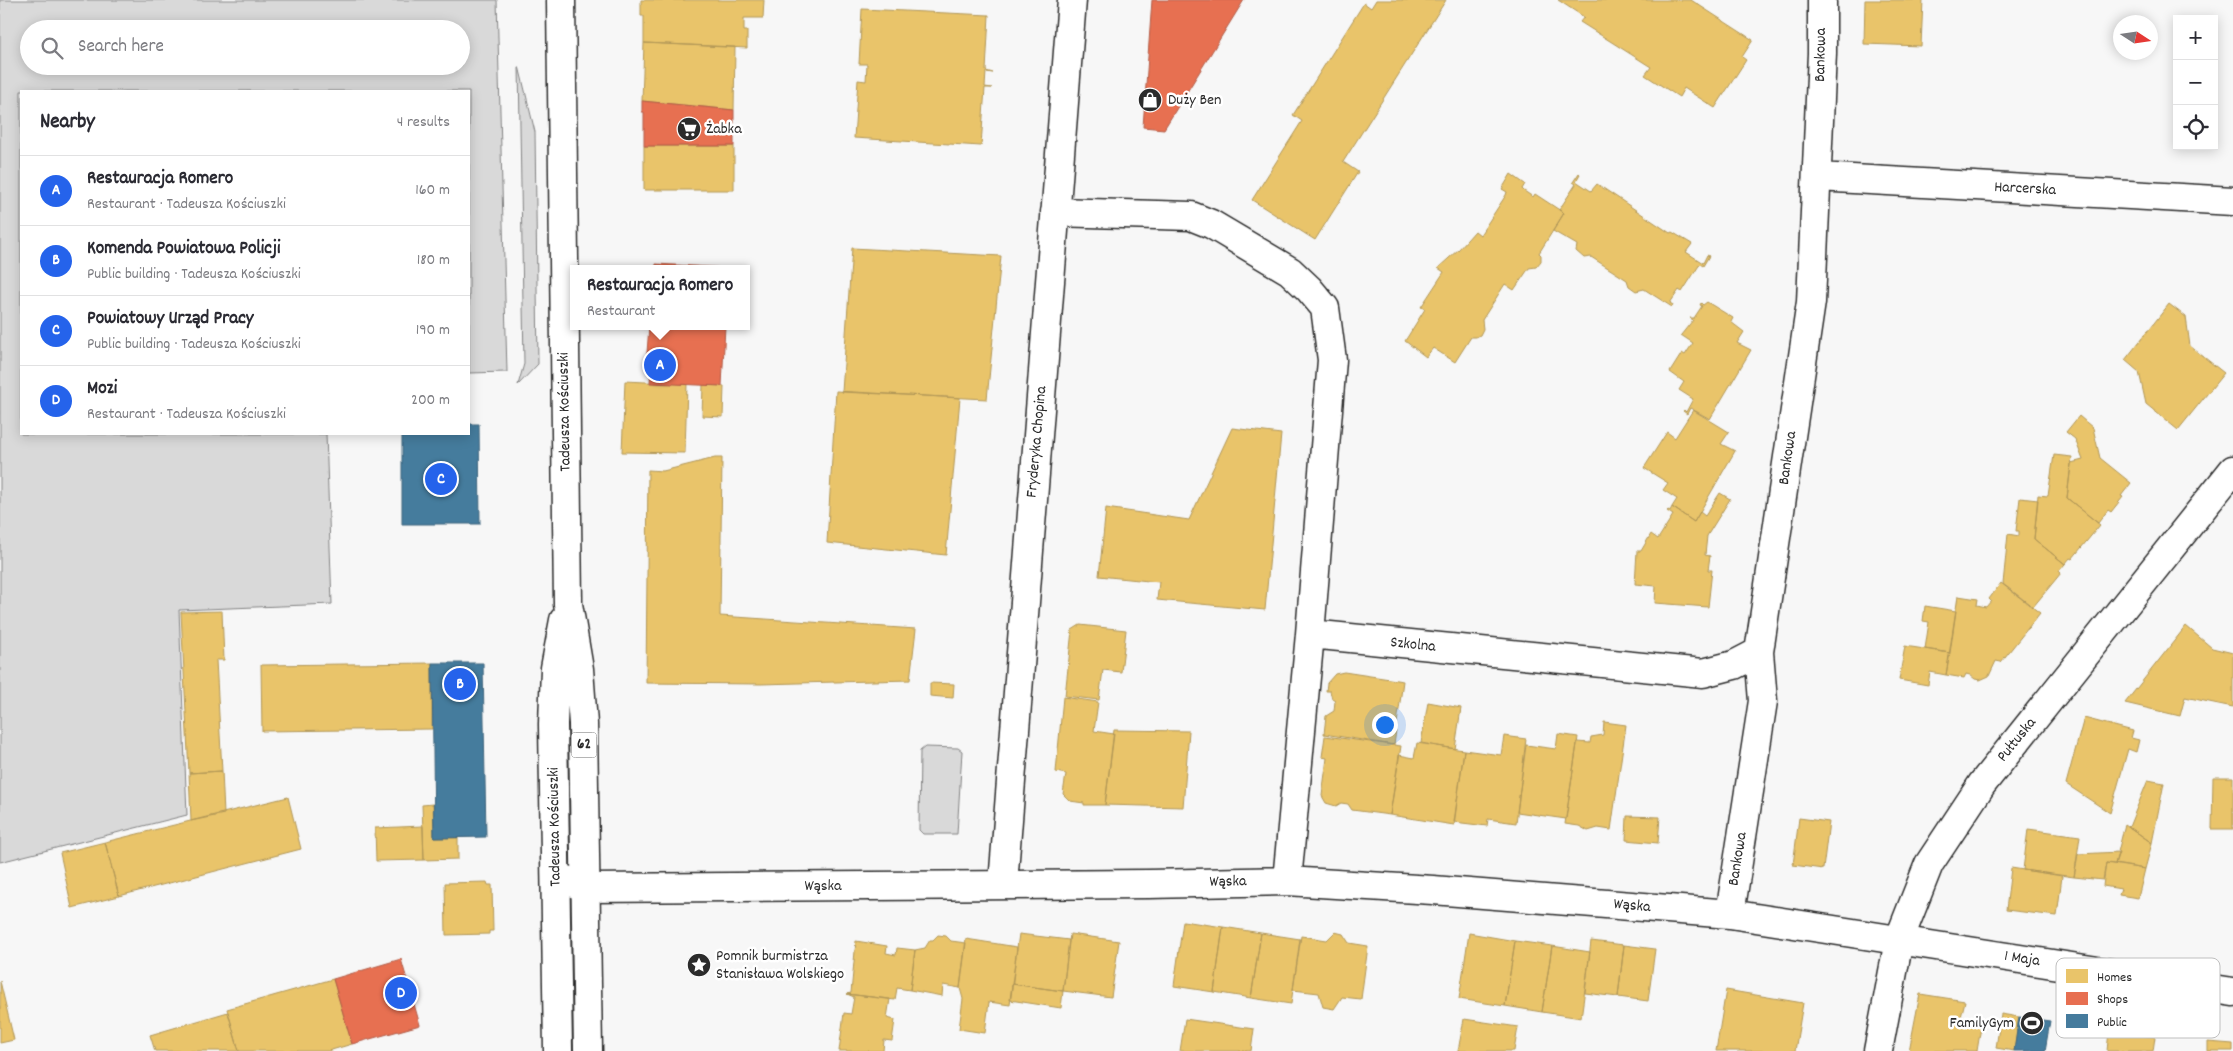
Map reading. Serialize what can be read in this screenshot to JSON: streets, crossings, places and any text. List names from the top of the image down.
{
  "streets": {
    "street": [
      "Bankowa",
      "Harcerska",
      "Tadeusza Kościuszki",
      "Fryderyka Chopina",
      "Szkolna",
      "Pułtuska",
      "62",
      "Wąska",
      "1 Maja"
    ]
  },
  "crossings": [
    ["Bankowa", "Harcerska"],
    ["Bankowa", "Szkolna"],
    ["Bankowa", "Wąska"],
    ["Tadeusza Kościuszki", "Wąska"],
    ["Fryderyka Chopina", "Wąska"],
    ["Pułtuska", "Wąska"],
    ["Pułtuska", "1 Maja"],
    ["Wąska", "1 Maja"]
  ],
  "places": {
    "shop": ["Duży Ben"],
    "supermarket": ["Żabka"],
    "place": ["Pomnik burmistrza Stanisława Wolskiego"],
    "sports": ["FamilyGym"]
  },
  "legend": ["Homes", "Shops", "Public"],
  "north": "right",
  "page": {
    "map_buttons": ["+", "−"],
    "search": "Search here",
    "heading": ["Nearby", "4 results"],
    "list": [
      {
        "mark": "A",
        "name": "Restauracja Romero",
        "note": "Restaurant · Tadeusza Kościuszki",
        "value": "160 m"
      },
      {
        "mark": "B",
        "name": "Komenda Powiatowa Policji",
        "note": "Public building · Tadeusza Kościuszki",
        "value": "180 m"
      },
      {
        "mark": "C",
        "name": "Powiatowy Urząd Pracy",
        "note": "Public building · Tadeusza Kościuszki",
        "value": "190 m"
      },
      {
        "mark": "D",
        "name": "Mozi",
        "note": "Restaurant · Tadeusza Kościuszki",
        "value": "200 m"
      }
    ],
    "popup": ["Restauracja Romero", "Restaurant"],
    "pins": [
      "A",
      "C",
      "B",
      "D"
    ]
  }
}
